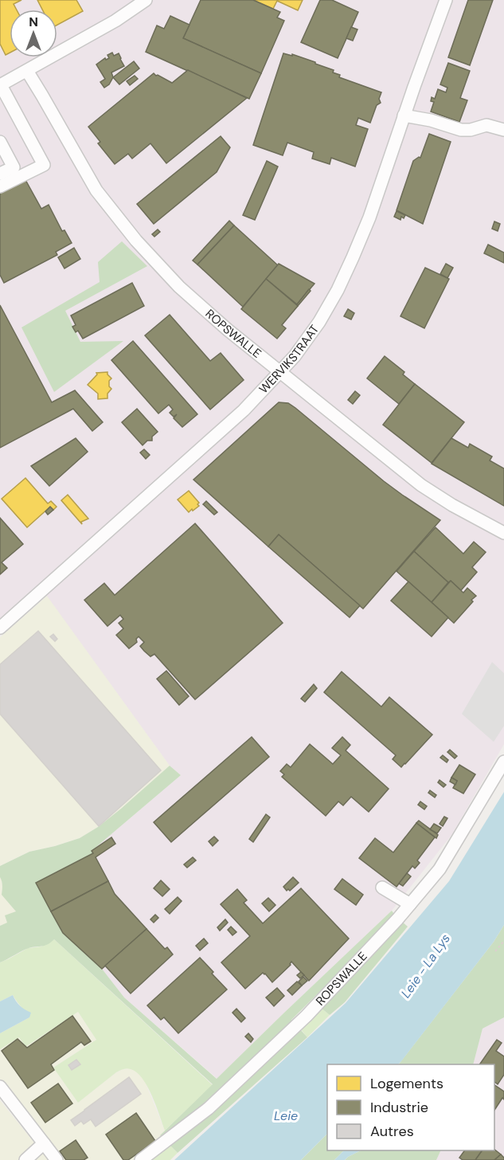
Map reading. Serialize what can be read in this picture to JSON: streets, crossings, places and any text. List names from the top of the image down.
{
  "streets": {
    "street": ["ROPSWALLE", "WERVIKSTRAAT"]
  },
  "crossings": [
    ["ROPSWALLE", "WERVIKSTRAAT"]
  ],
  "water": ["Leie - La Lys", "Leie"],
  "legend": ["Logements", "Industrie", "Autres"],
  "north": "top"
}
